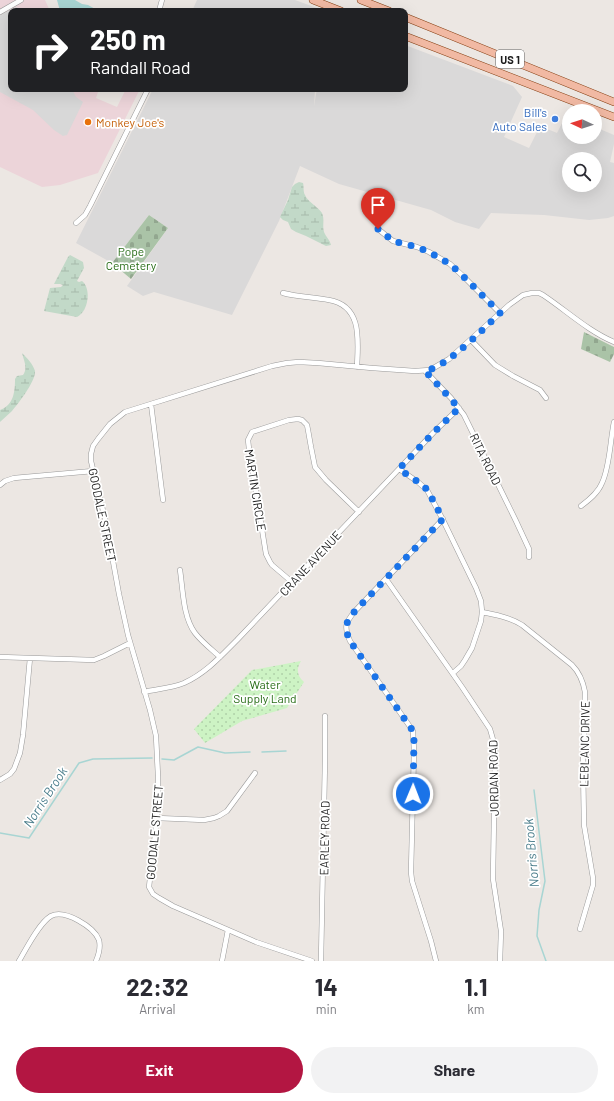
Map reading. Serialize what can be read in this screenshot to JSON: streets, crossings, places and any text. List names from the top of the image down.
{
  "streets": {
    "main road": ["US 1"],
    "street": [
      "RITA ROAD",
      "MARTIN CIRCLE",
      "GOODALE STREET",
      "CRANE AVENUE",
      "LEBLANC DRIVE",
      "JORDAN ROAD",
      "EARLEY ROAD"
    ]
  },
  "crossings": [
    ["RITA ROAD", "GOODALE STREET"],
    ["RITA ROAD", "CRANE AVENUE"],
    ["MARTIN CIRCLE", "CRANE AVENUE"],
    ["GOODALE STREET", "CRANE AVENUE"]
  ],
  "water": ["Norris Brook"],
  "parks": ["Pope Cemetery", "Water Supply Land"],
  "places": ["Bill's Auto Sales", "Monkey Joe's"],
  "north": "left",
  "page": {
    "turn": ["250 m", "Randall Road"],
    "eta": [
      "22:32",
      "Arrival",
      "14",
      "min",
      "1.1",
      "km"
    ],
    "buttons": ["Exit", "Share"]
  }
}
